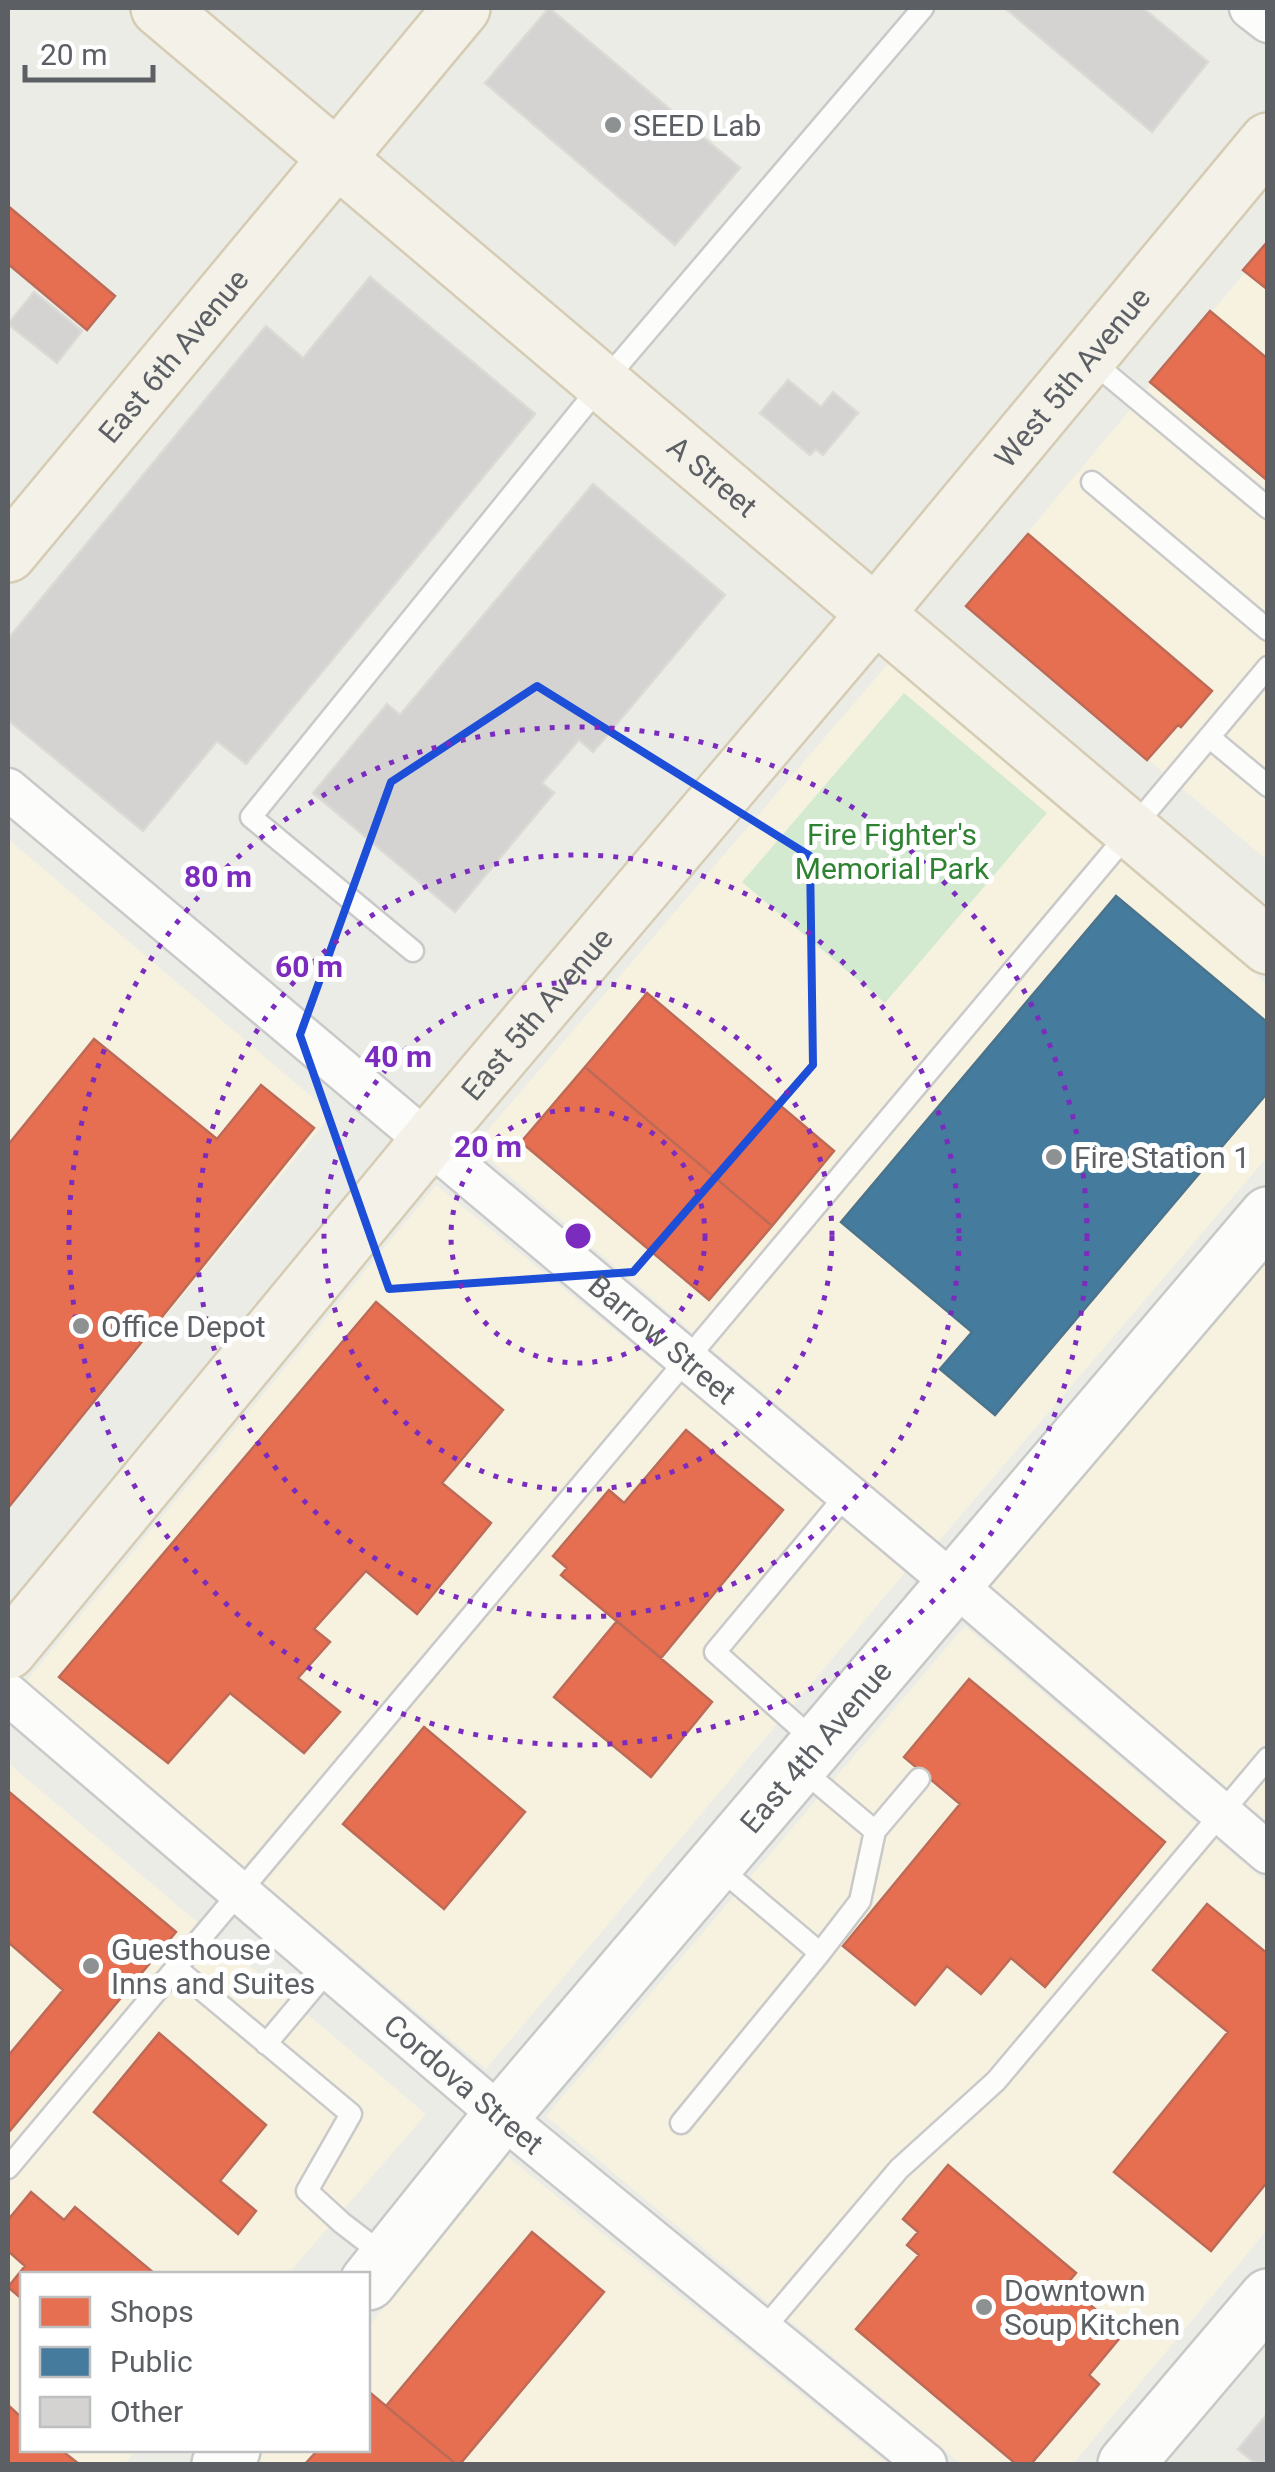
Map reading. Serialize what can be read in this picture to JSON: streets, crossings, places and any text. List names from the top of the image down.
{
  "streets": {
    "main road": [
      "East 6th Avenue",
      "West 5th Avenue",
      "A Street",
      "East 5th Avenue",
      "East 4th Avenue"
    ],
    "street": ["Barrow Street", "Cordova Street"]
  },
  "crossings": [
    ["East 6th Avenue", "A Street"],
    ["West 5th Avenue", "A Street"],
    ["West 5th Avenue", "East 5th Avenue"],
    ["A Street", "East 5th Avenue"],
    ["East 5th Avenue", "Barrow Street"],
    ["Barrow Street", "East 4th Avenue"],
    ["East 4th Avenue", "Cordova Street"]
  ],
  "parks": ["Fire Fighter's Memorial Park"],
  "places": [
    "SEED Lab",
    "Fire Station 1",
    "Office Depot",
    "Guesthouse Inns and Suites",
    "Downtown Soup Kitchen"
  ],
  "legend": ["Shops", "Public", "Other"],
  "scale_bar": "20 m",
  "rings": [
    "80 m",
    "60 m",
    "40 m",
    "20 m"
  ]
}
